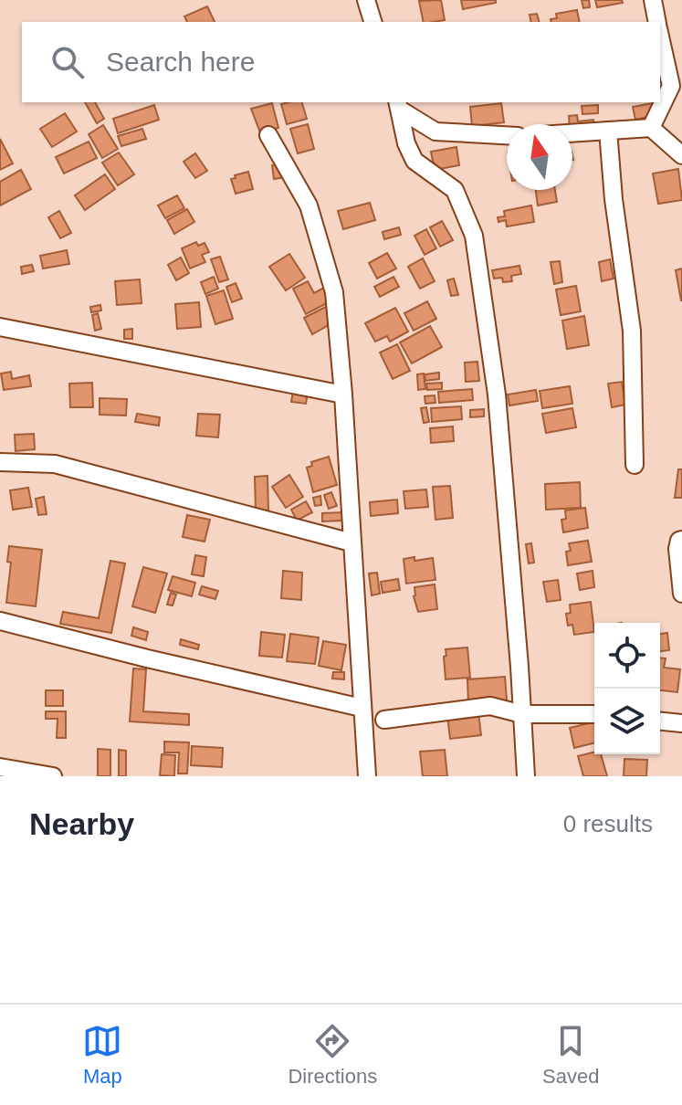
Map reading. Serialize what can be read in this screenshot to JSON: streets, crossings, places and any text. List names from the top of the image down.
{
  "north": "top",
  "page": {
    "search": "Search here",
    "heading": ["Nearby", "0 results"],
    "nav": ["Map", "Directions", "Saved"]
  }
}
